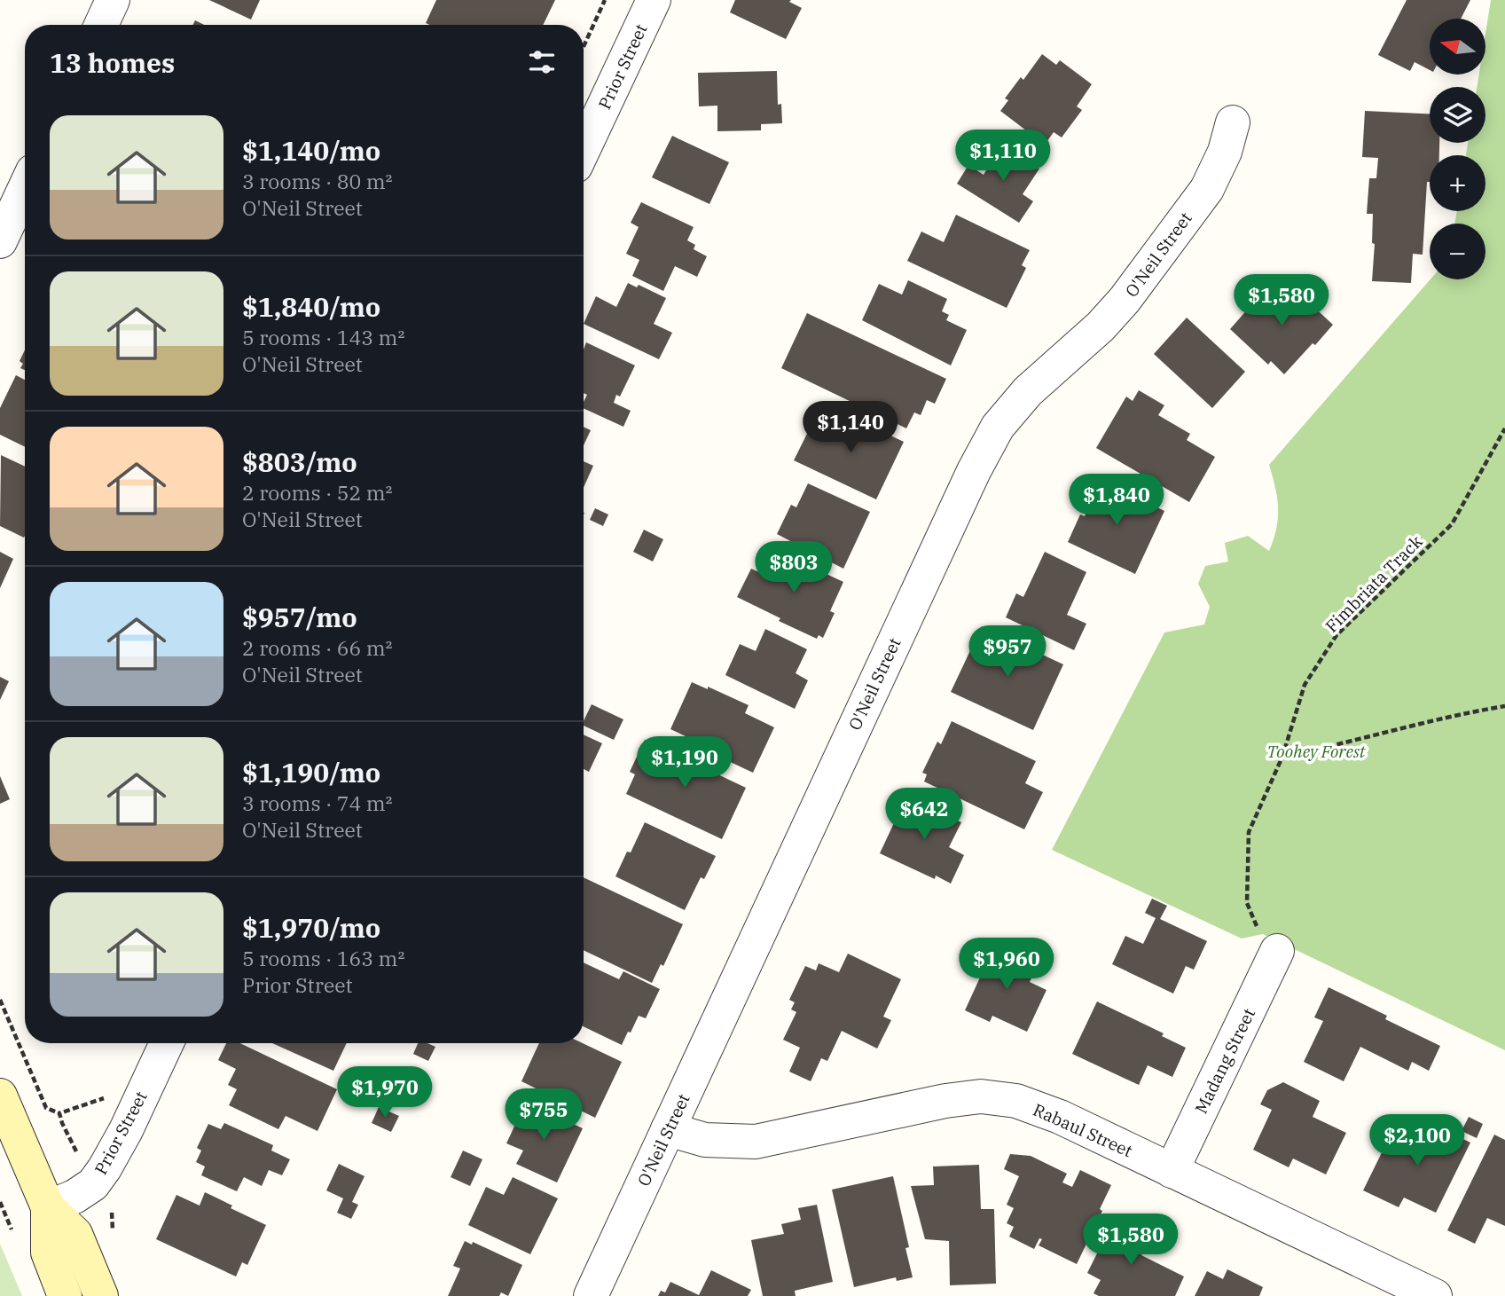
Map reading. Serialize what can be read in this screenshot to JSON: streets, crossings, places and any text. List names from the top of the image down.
{
  "streets": {
    "street": [
      "Prior Street",
      "O'Neil Street",
      "Madang Street",
      "Rabaul Street"
    ],
    "path": ["Fimbriata Track"]
  },
  "crossings": [
    ["O'Neil Street", "Rabaul Street"],
    ["Fimbriata Track", "Madang Street"],
    ["Madang Street", "Rabaul Street"]
  ],
  "parks": ["Toohey Forest"],
  "north": "left",
  "page": {
    "map_buttons": ["+", "−"],
    "heading": "13 homes",
    "list": [
      {
        "name": "$1,140/mo",
        "note": "3 rooms · 80 m² · O'Neil Street"
      },
      {
        "name": "$1,840/mo",
        "note": "5 rooms · 143 m² · O'Neil Street"
      },
      {
        "name": "$803/mo",
        "note": "2 rooms · 52 m² · O'Neil Street"
      },
      {
        "name": "$957/mo",
        "note": "2 rooms · 66 m² · O'Neil Street"
      },
      {
        "name": "$1,190/mo",
        "note": "3 rooms · 74 m² · O'Neil Street"
      },
      {
        "name": "$1,970/mo",
        "note": "5 rooms · 163 m² · Prior Street"
      }
    ],
    "price": [
      "$1,110",
      "$1,580",
      "$1,140",
      "$1,840",
      "$803",
      "$957",
      "$1,190",
      "$642",
      "$1,960",
      "$1,970",
      "$755",
      "$2,100",
      "$1,580"
    ]
  }
}
